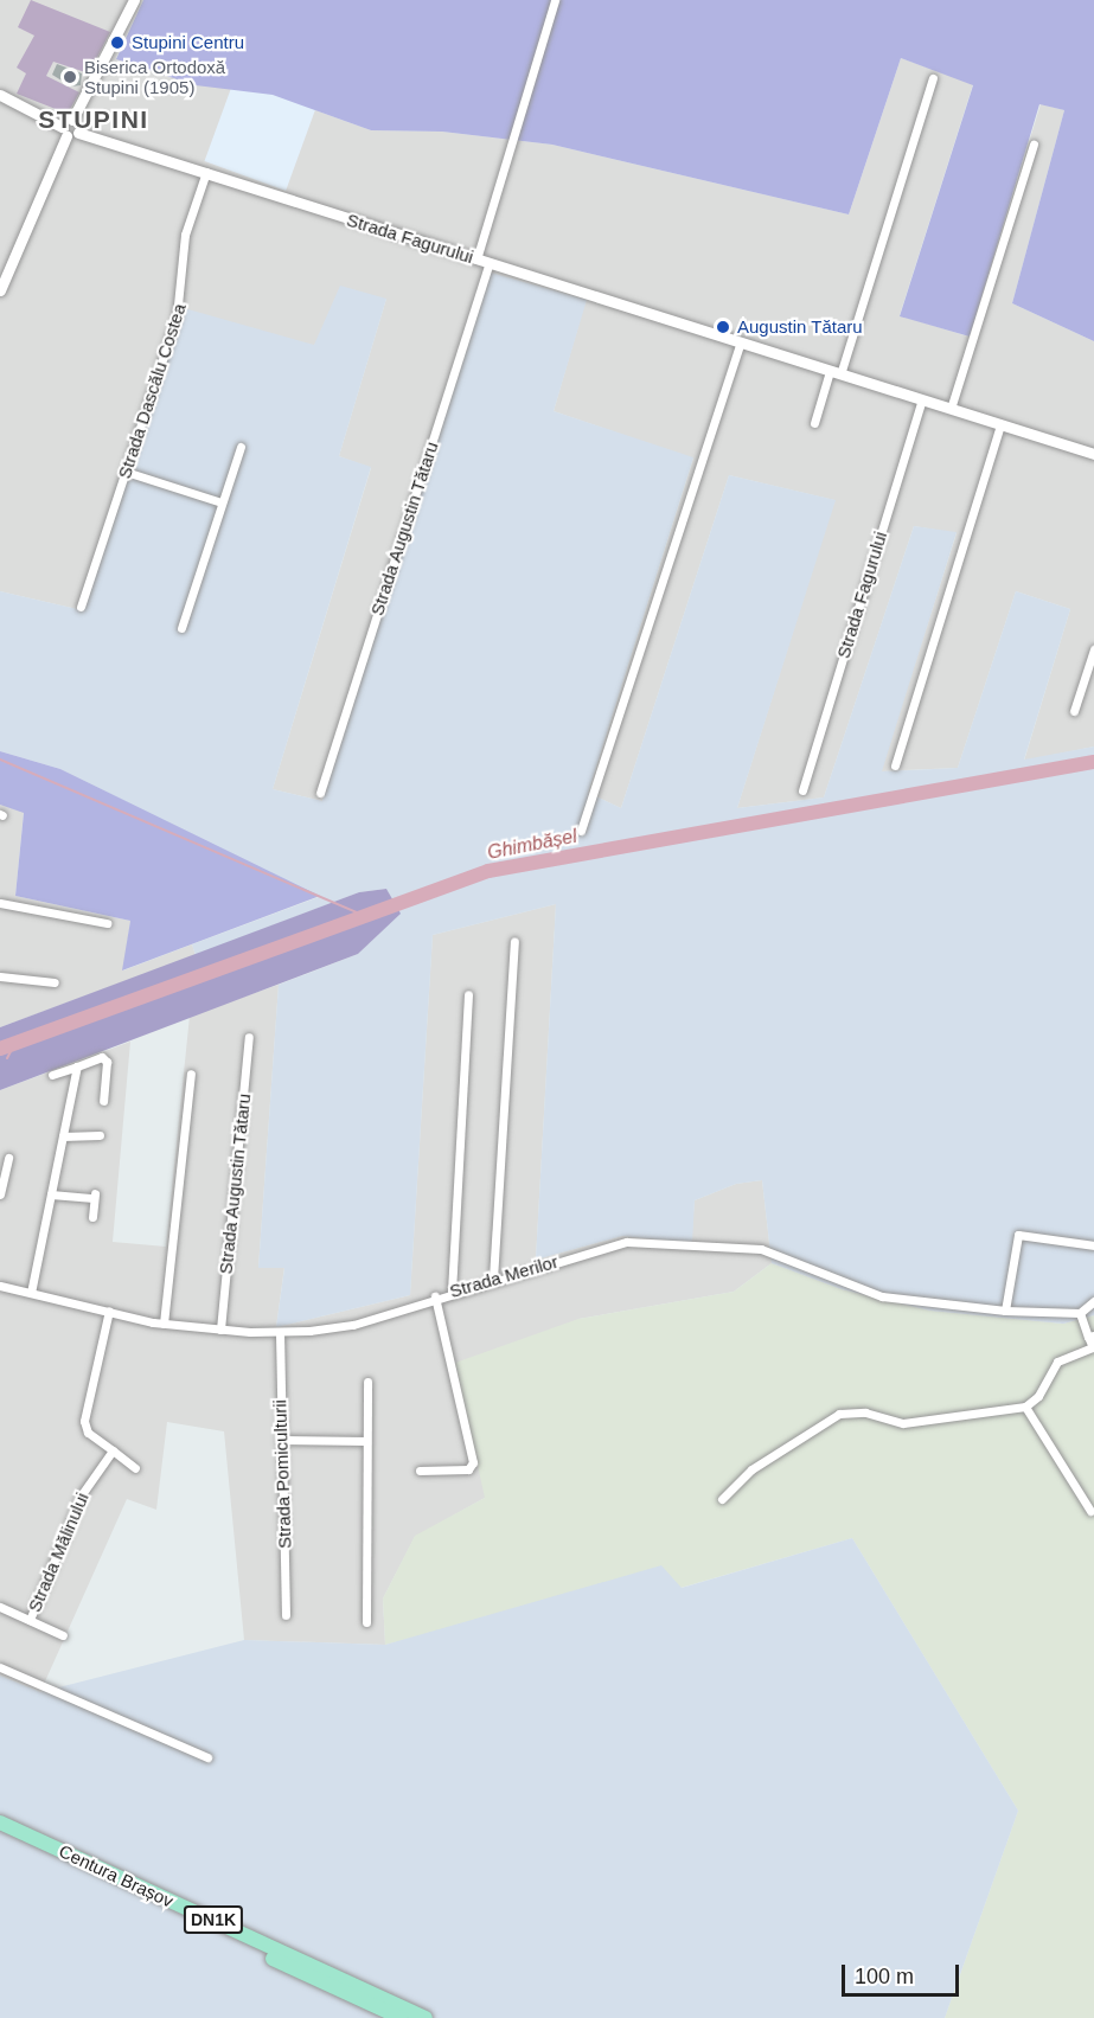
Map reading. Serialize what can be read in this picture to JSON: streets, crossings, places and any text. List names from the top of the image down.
{
  "streets": {
    "highway": ["Centura Brașov", "DN1K"],
    "street": [
      "Strada Fagurului",
      "Strada Dascălu Costea",
      "Strada Augustin Tătaru",
      "Strada Merilor",
      "Strada Pomiculturii",
      "Strada Mălinului"
    ]
  },
  "crossings": [
    ["Strada Fagurului", "Strada Dascălu Costea"],
    ["Strada Fagurului", "Strada Augustin Tătaru"],
    ["Strada Augustin Tătaru", "Strada Merilor"],
    ["Strada Merilor", "Strada Pomiculturii"]
  ],
  "districts": ["STUPINI"],
  "water": ["Ghimbășel"],
  "places": ["Stupini Centru", "Biserica Ortodoxă Stupini (1905)", "Augustin Tătaru"],
  "scale_bar": "100 m"
}
